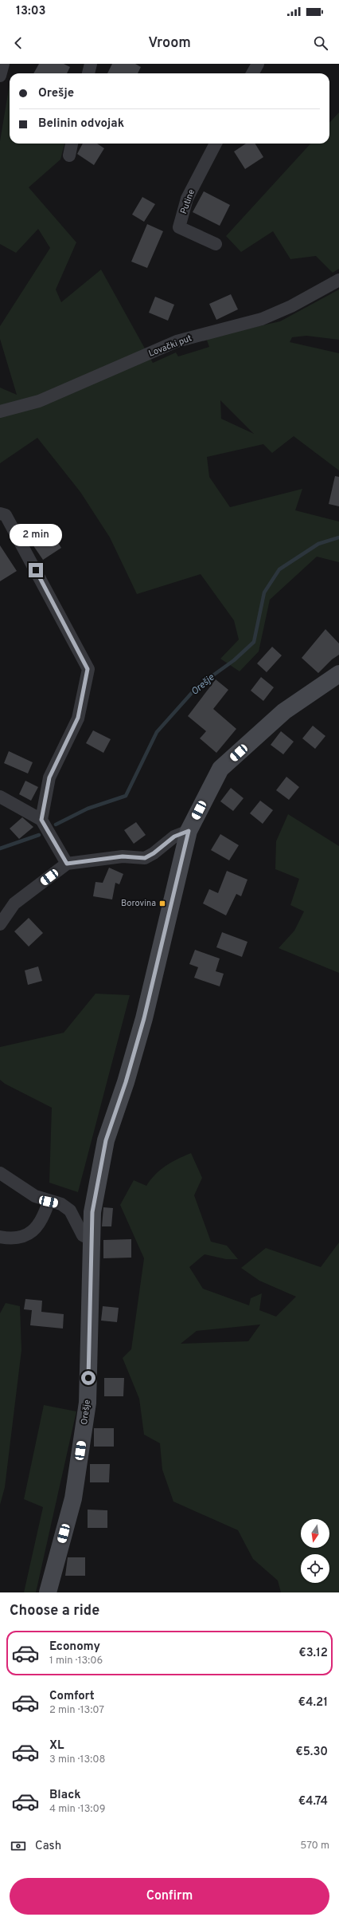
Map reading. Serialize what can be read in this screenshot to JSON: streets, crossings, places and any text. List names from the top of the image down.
{
  "streets": {
    "street": ["Putine", "Lovački put", "Orešje"]
  },
  "water": ["Orešje"],
  "places": {
    "transit": ["Borovina"]
  },
  "north": "bottom",
  "page": {
    "status": "13:03",
    "header": "Vroom",
    "banner": ["Orešje", "Belinin odvojak"],
    "bubble": "2 min",
    "heading": "Choose a ride",
    "list": [
      {
        "name": "Economy",
        "note": "1 min · 13:06",
        "value": "€3.12"
      },
      {
        "name": "Comfort",
        "note": "2 min · 13:07",
        "value": "€4.21"
      },
      {
        "name": "XL",
        "note": "3 min · 13:08",
        "value": "€5.30"
      },
      {
        "name": "Black",
        "note": "4 min · 13:09",
        "value": "€4.74"
      }
    ],
    "pay": ["Cash", "570 m"],
    "buttons": "Confirm"
  }
}
